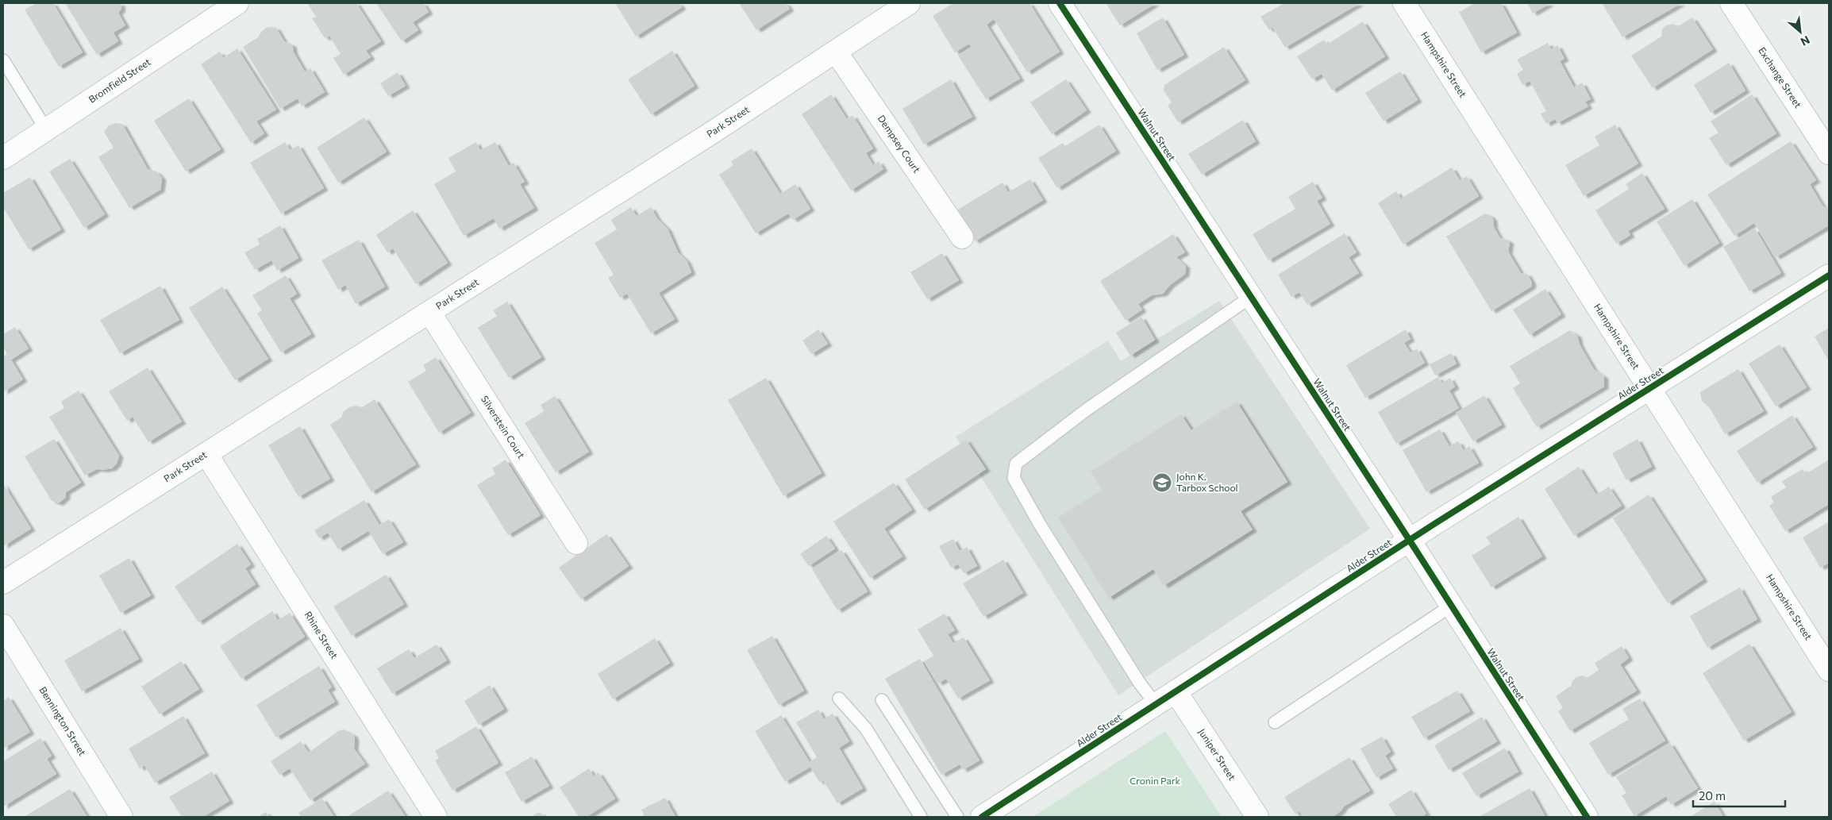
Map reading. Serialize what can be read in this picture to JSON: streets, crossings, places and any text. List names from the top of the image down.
{
  "streets": {
    "street": [
      "Hampshire Street",
      "Exchange Street",
      "Bromfield Street",
      "Park Street",
      "Walnut Street",
      "Dempsey Court",
      "Alder Street",
      "Silverstein Court",
      "Rhine Street",
      "Bennington Street",
      "Juniper Street"
    ]
  },
  "crossings": [
    ["Hampshire Street", "Alder Street"],
    ["Park Street", "Dempsey Court"],
    ["Park Street", "Silverstein Court"],
    ["Park Street", "Rhine Street"],
    ["Walnut Street", "Alder Street"],
    ["Alder Street", "Juniper Street"]
  ],
  "parks": ["Cronin Park"],
  "places": {
    "school or university": ["John K. Tarbox School"]
  },
  "scale_bar": "20 m",
  "north": "bottom right"
}
